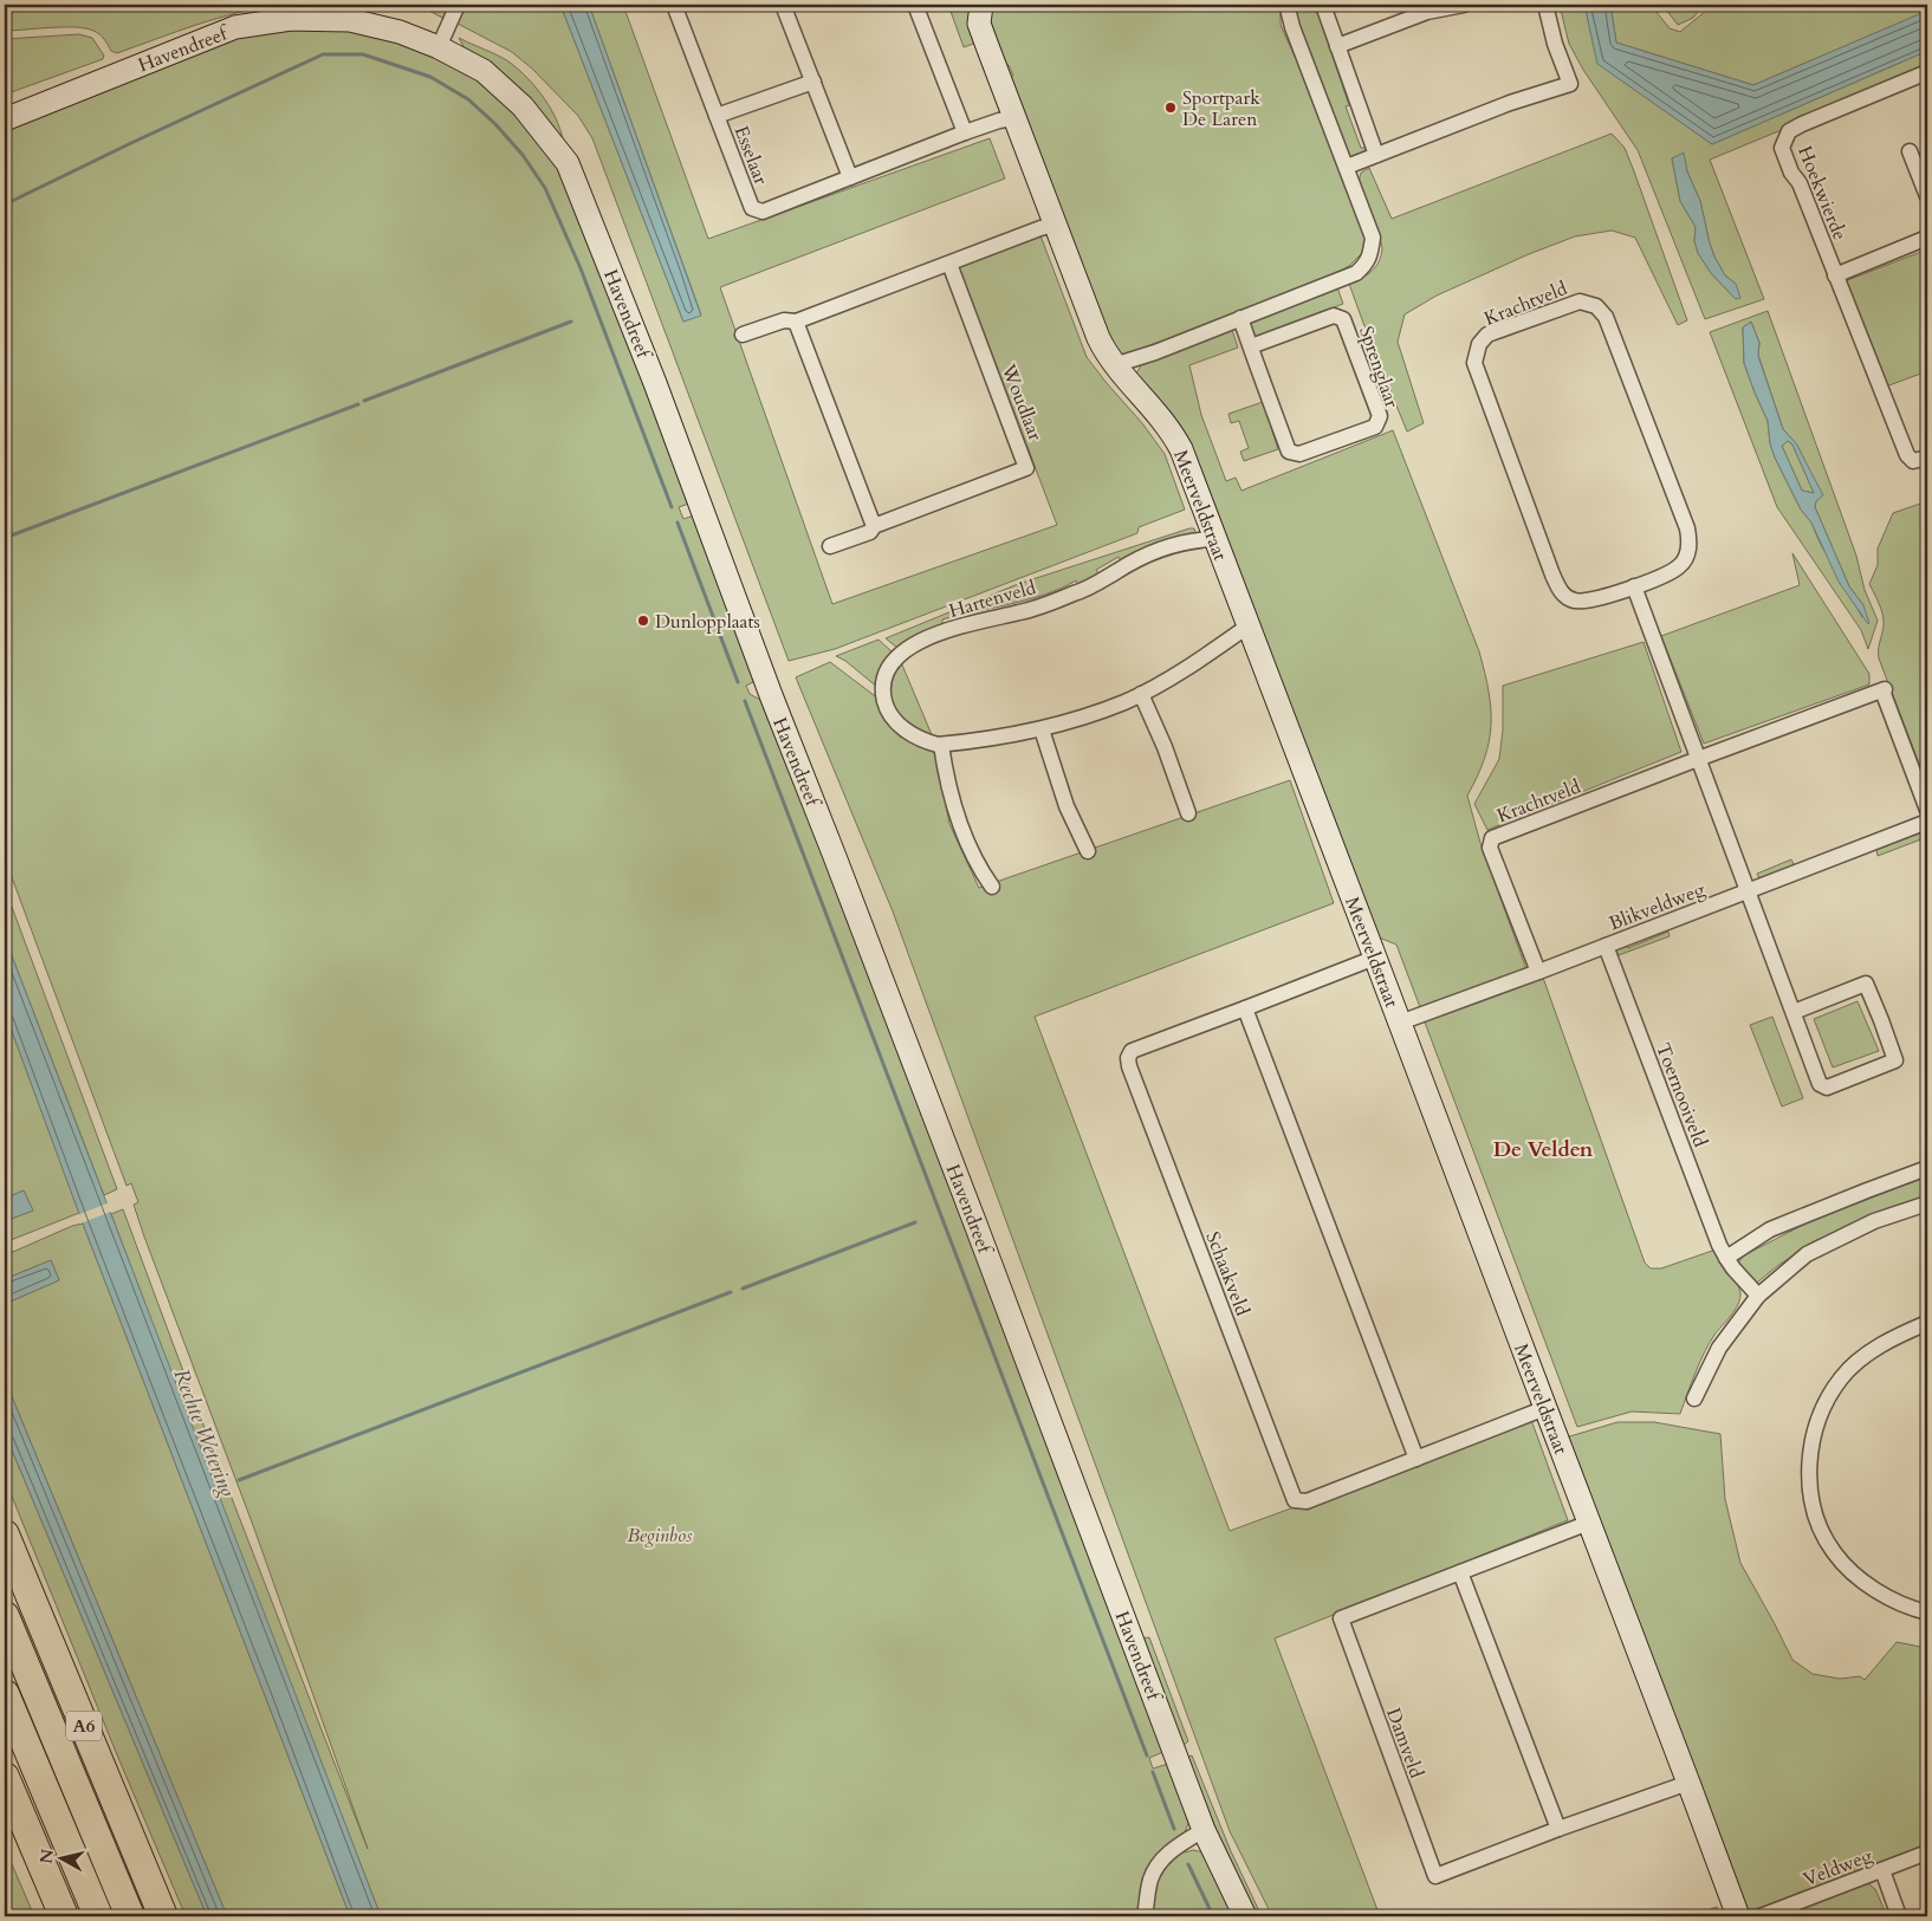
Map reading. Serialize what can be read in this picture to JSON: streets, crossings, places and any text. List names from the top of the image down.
{
  "streets": {
    "highway": ["A6"],
    "street": [
      "Havendreef",
      "Esselaar",
      "Hoekwierde",
      "Krachtveld",
      "Sprenglaar",
      "Woudlaar",
      "Meerveldstraat",
      "Hartenveld",
      "Blikveldweg",
      "Toernooiveld",
      "Schaakveld",
      "Damveld",
      "Veldweg"
    ]
  },
  "crossings": [
    ["Esselaar", "Meerveldstraat"],
    ["Krachtveld", "Blikveldweg"],
    ["Meerveldstraat", "Hartenveld"],
    ["Meerveldstraat", "Blikveldweg"],
    ["Meerveldstraat", "Schaakveld"],
    ["Meerveldstraat", "Damveld"],
    ["Blikveldweg", "Toernooiveld"]
  ],
  "districts": ["De Velden"],
  "water": ["Rechte Wetering"],
  "parks": ["Beginbos"],
  "places": ["Sportpark De Laren", "Dunlopplaats"],
  "north": "left"
}
